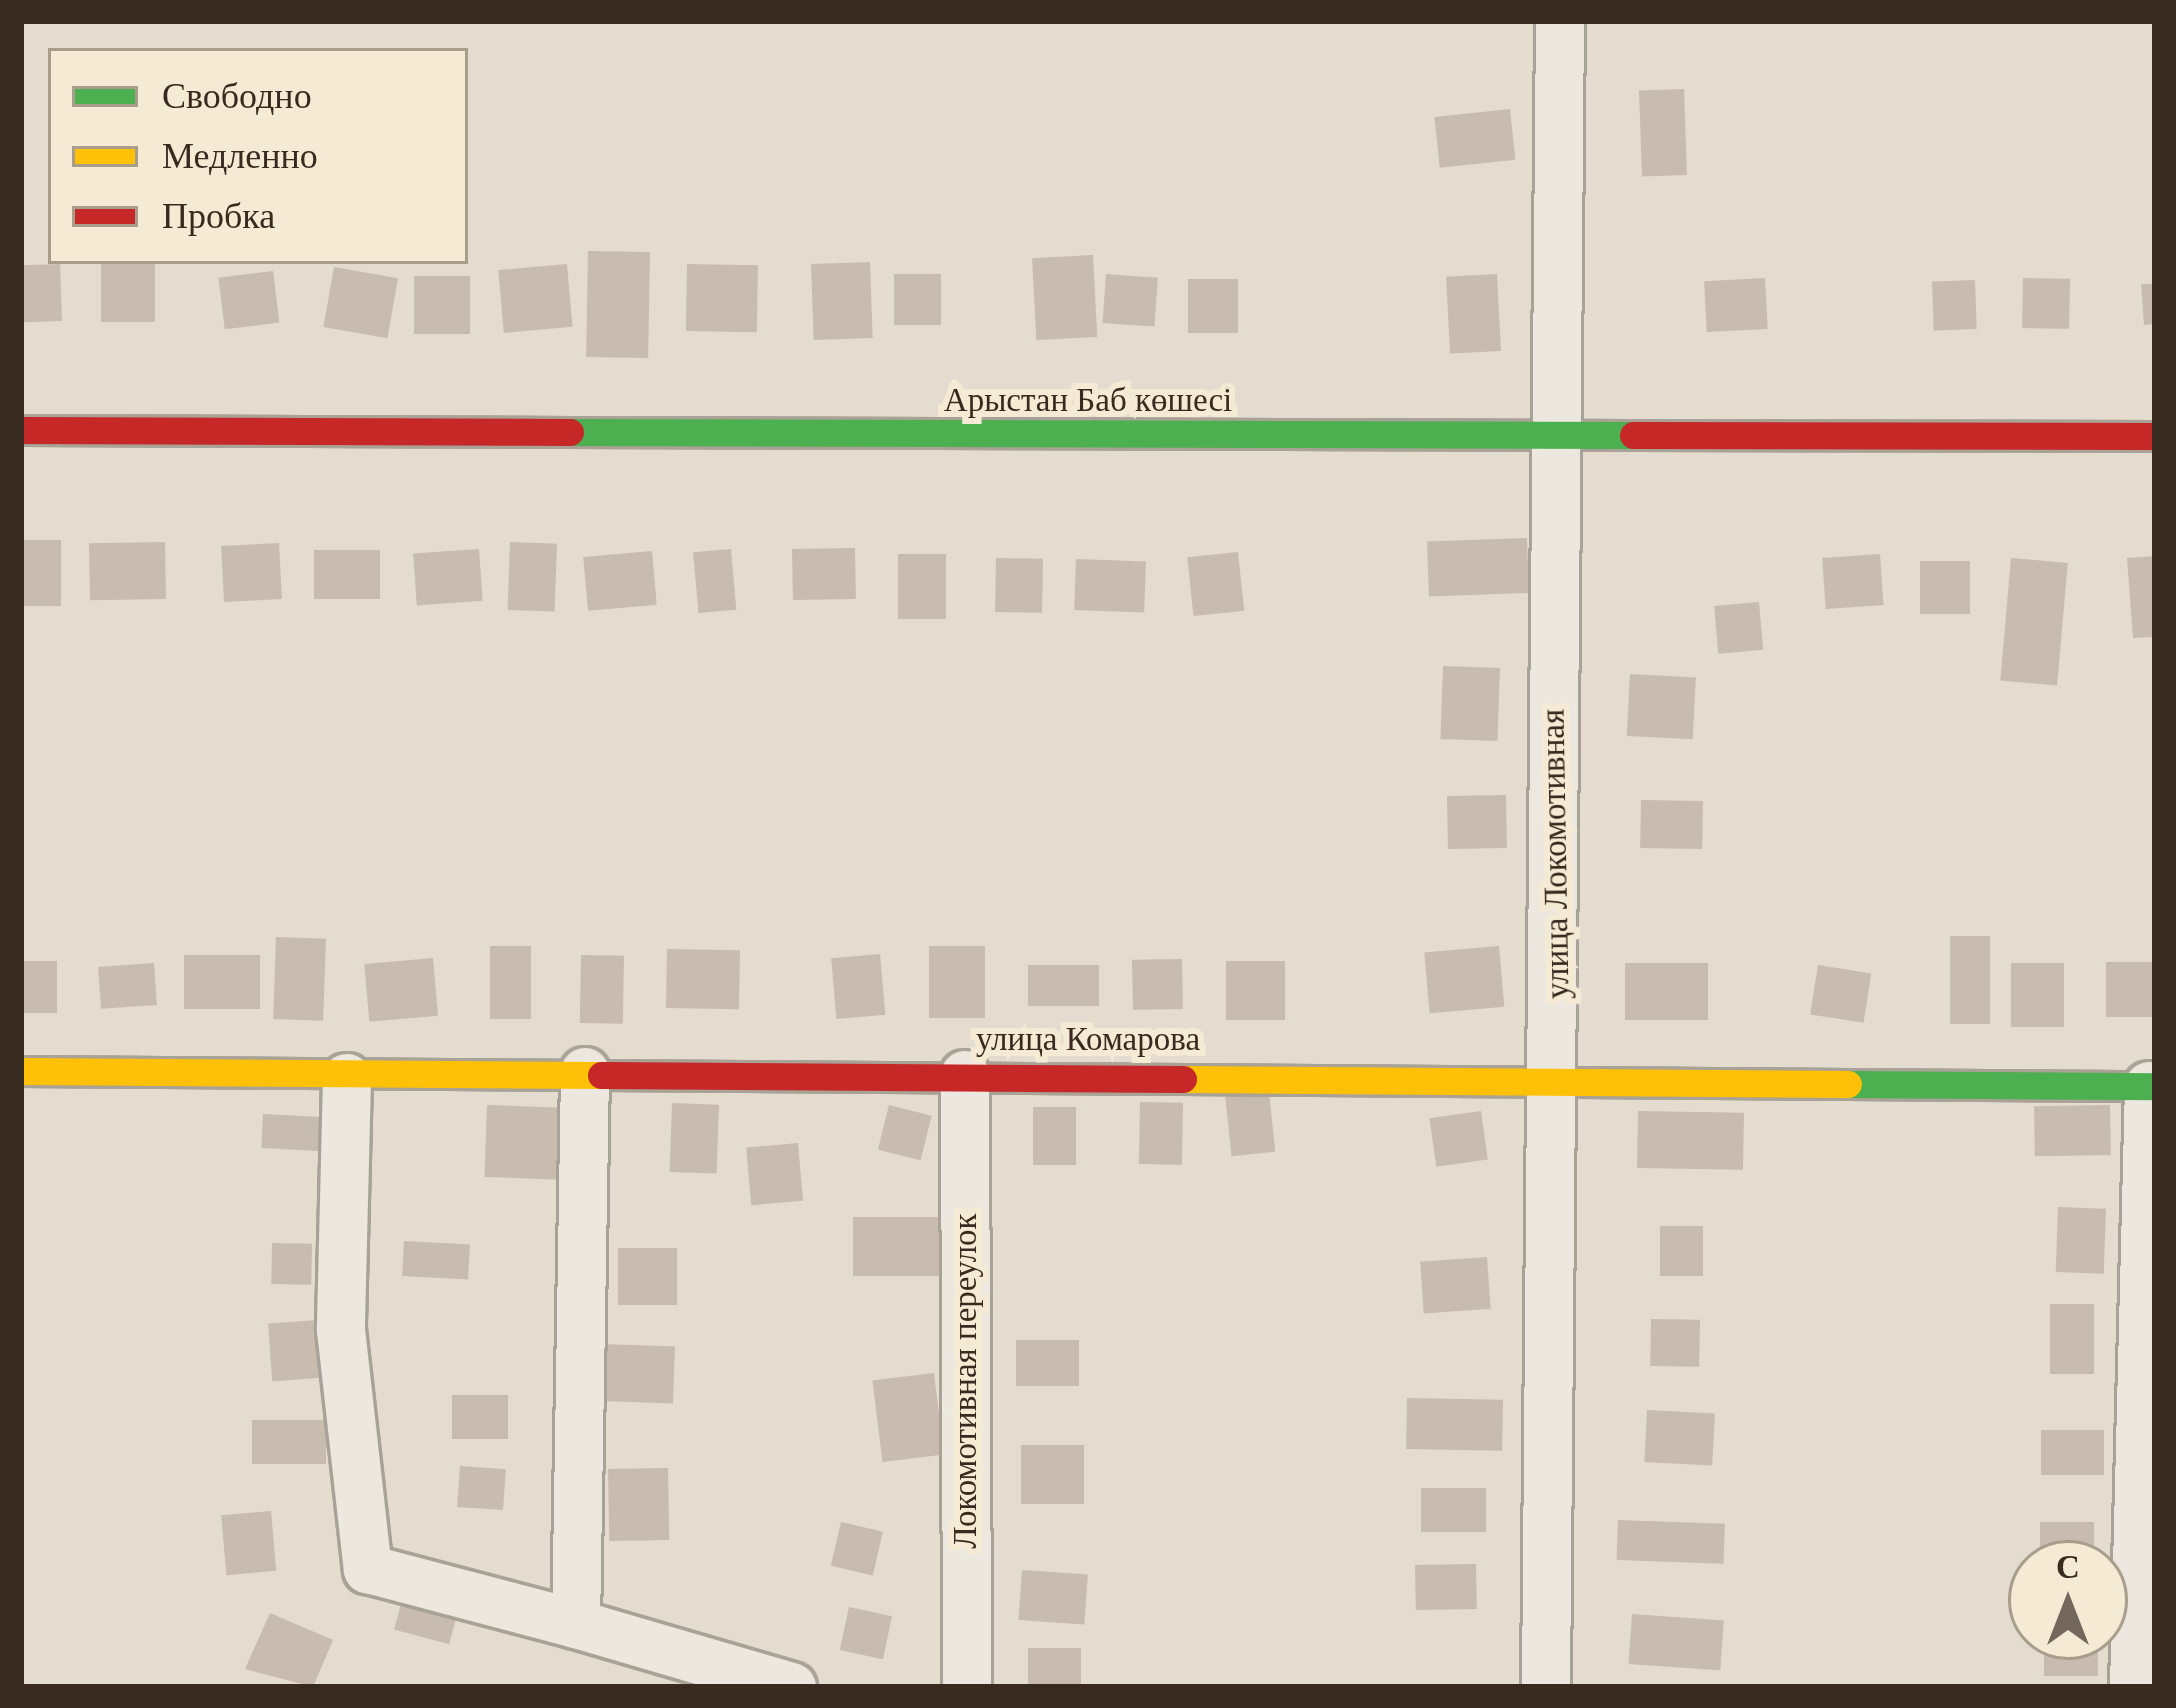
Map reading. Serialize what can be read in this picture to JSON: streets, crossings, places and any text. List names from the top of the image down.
{
  "streets": {
    "street": [
      "Арыстан Баб көшесі",
      "улица Локомотивная",
      "улица Комарова",
      "Локомотивная переулок"
    ]
  },
  "crossings": [
    ["Арыстан Баб көшесі", "улица Локомотивная"],
    ["улица Локомотивная", "улица Комарова"],
    ["улица Комарова", "Локомотивная переулок"]
  ],
  "legend": ["Свободно", "Медленно", "Пробка"],
  "north": "top"
}
